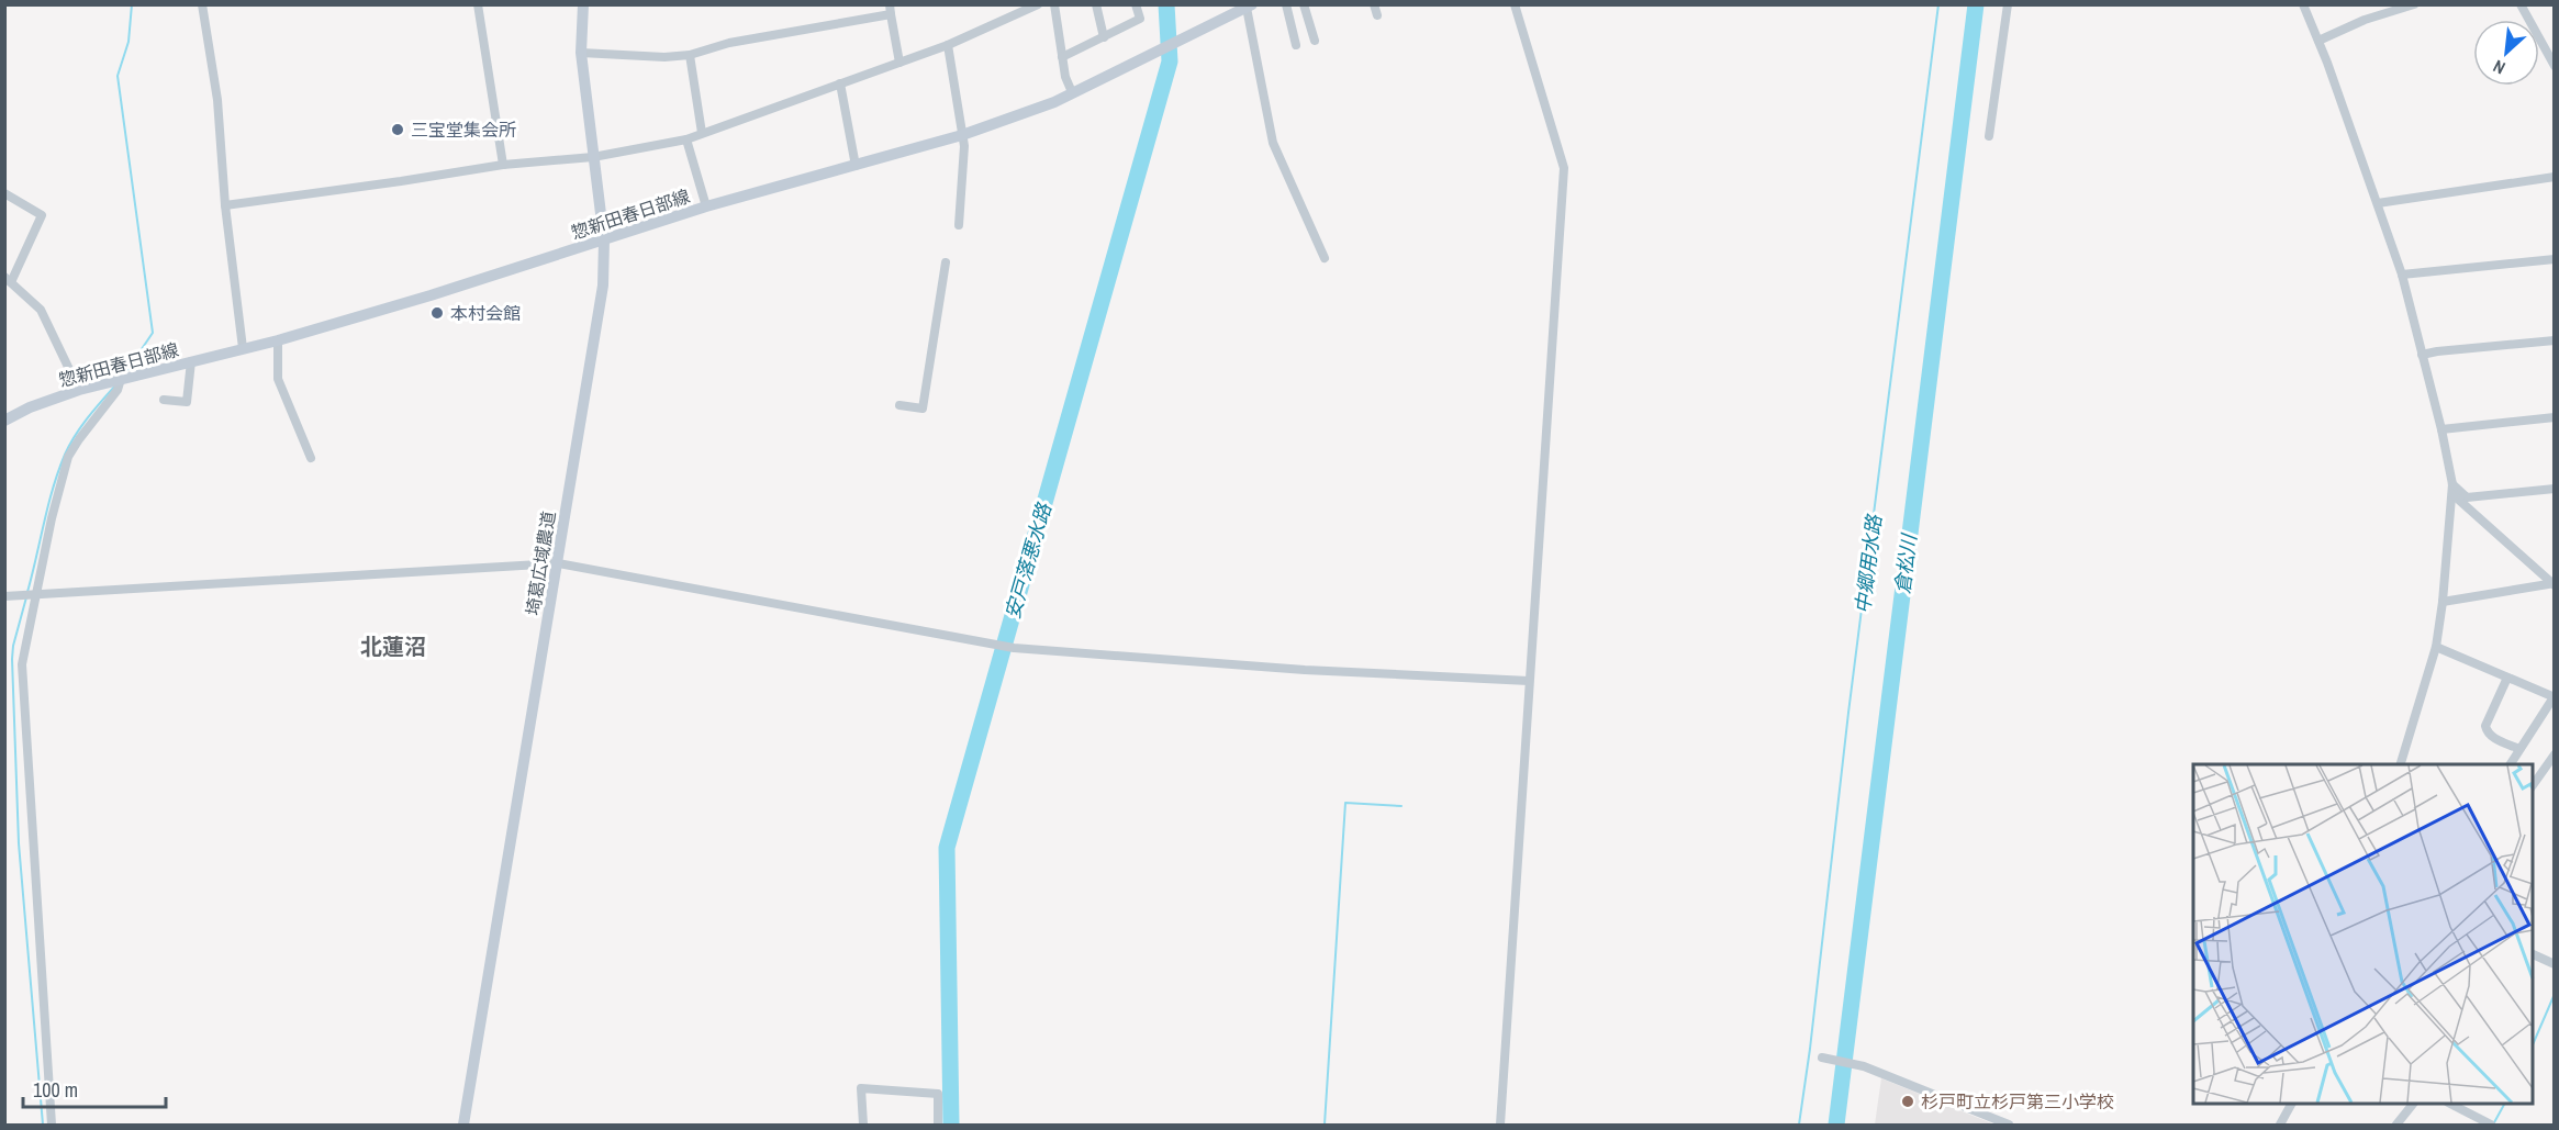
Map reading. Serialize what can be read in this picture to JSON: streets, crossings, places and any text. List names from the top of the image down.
{
  "streets": {
    "main road": ["惣新田春日部線", "埼葛広域農道"]
  },
  "crossings": [
    ["惣新田春日部線", "埼葛広域農道"]
  ],
  "districts": ["北蓮沼"],
  "water": ["安戸落悪水路", "中郷用水路", "倉松川"],
  "places": ["三宝堂集会所", "本村会館", "杉戸町立杉戸第三小学校"],
  "scale_bar": "100 m",
  "north": "bottom left"
}
